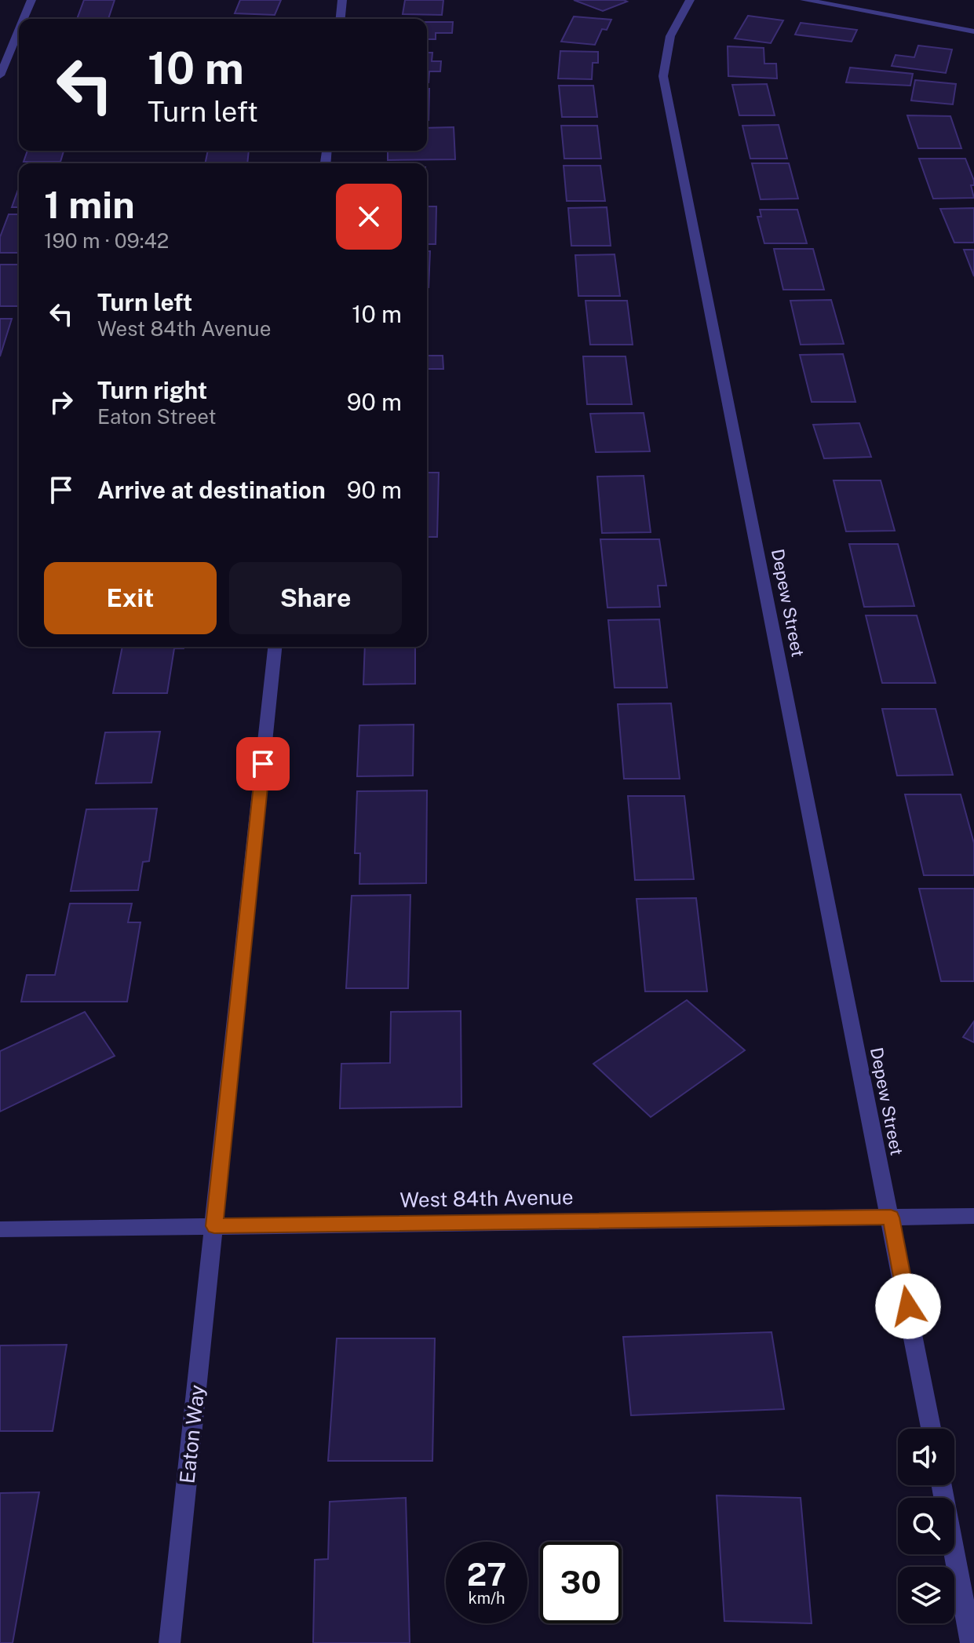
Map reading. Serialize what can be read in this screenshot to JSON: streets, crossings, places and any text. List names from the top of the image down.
{
  "streets": {
    "street": ["Depew Street", "West 84th Avenue", "Eaton Way"]
  },
  "crossings": [
    ["Depew Street", "West 84th Avenue"],
    ["West 84th Avenue", "Eaton Way"]
  ],
  "page": {
    "turn": ["10 m", "Turn left"],
    "heading": ["1 min", "190 m · 09:42"],
    "list": [
      {
        "name": "Turn left",
        "note": "West 84th Avenue",
        "value": "10 m"
      },
      {
        "name": "Turn right",
        "note": "Eaton Street",
        "value": "90 m"
      },
      {
        "name": "Arrive at destination",
        "value": "90 m"
      }
    ],
    "buttons": ["Exit", "Share"],
    "speed": "27 km/h",
    "limit": "30"
  }
}
